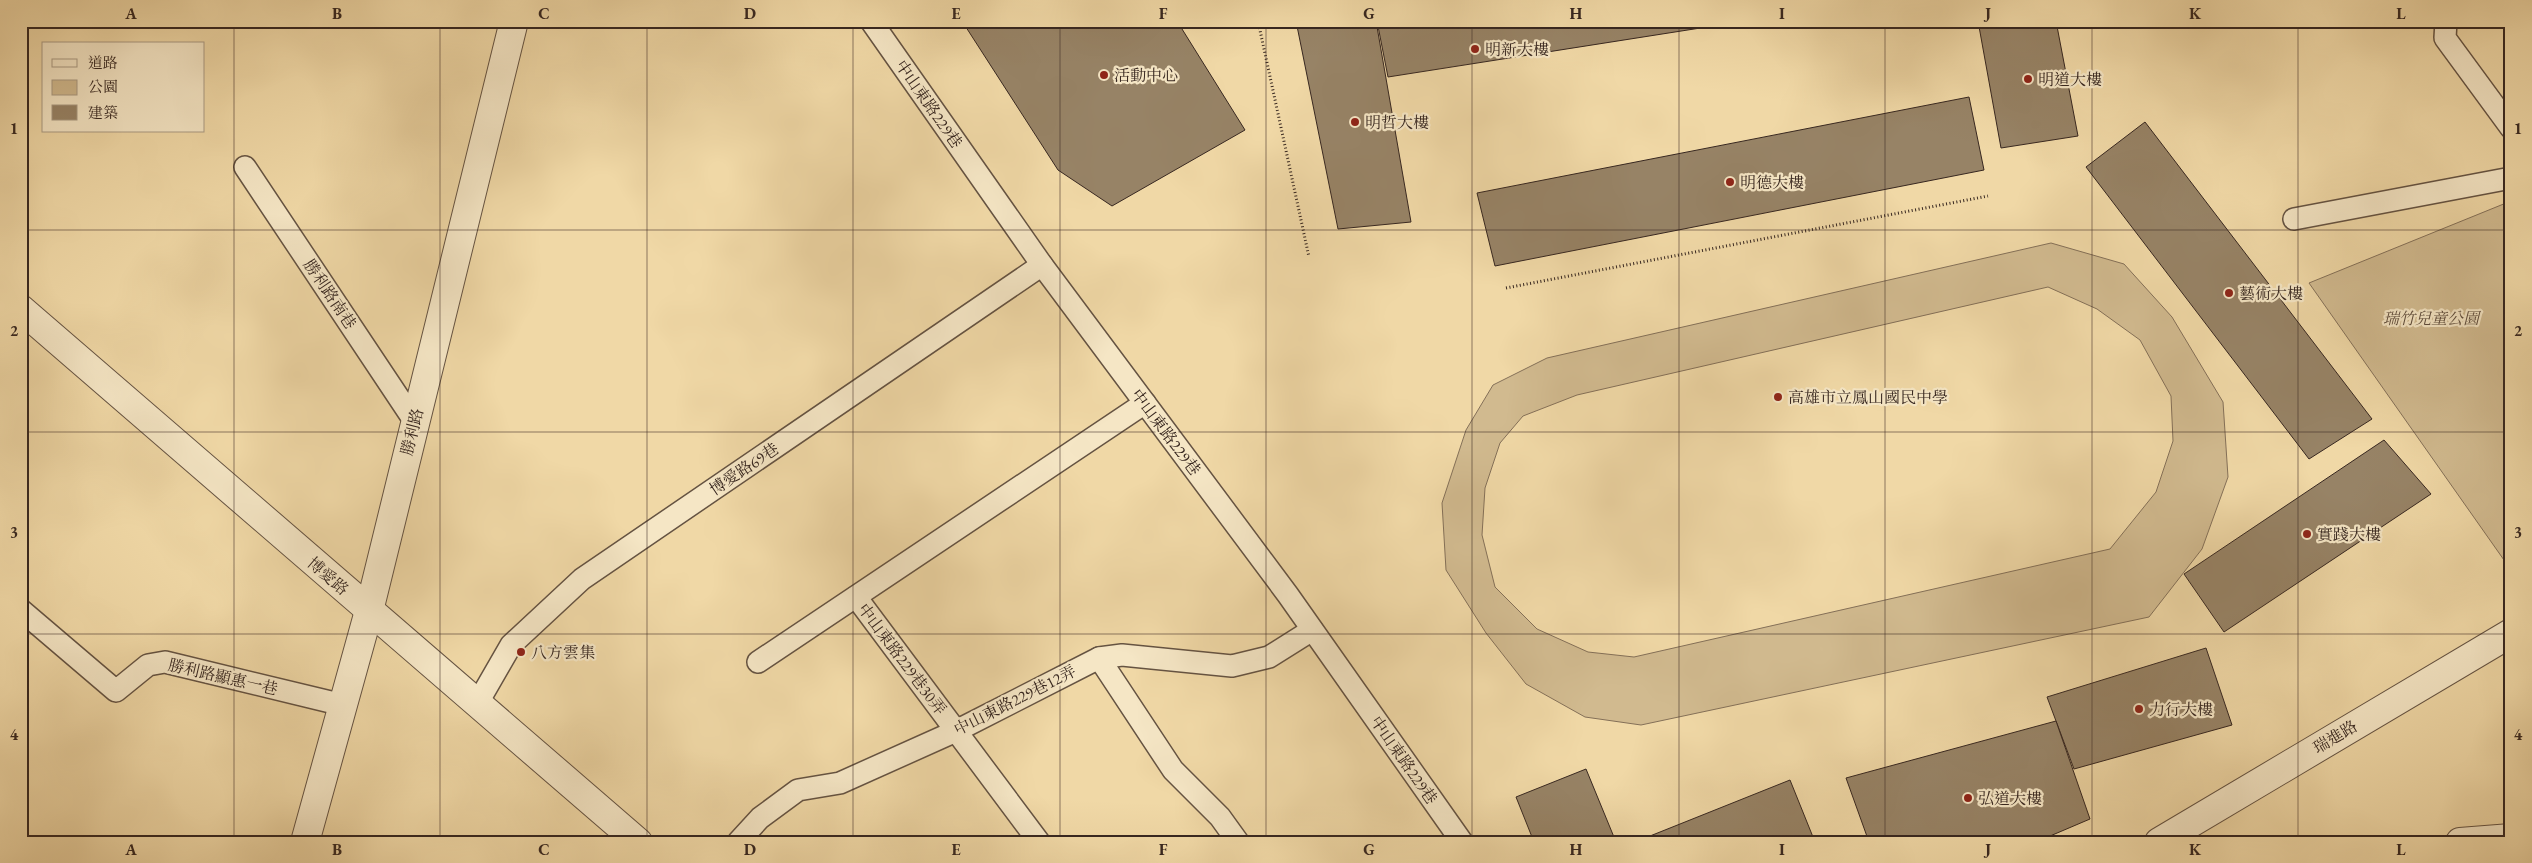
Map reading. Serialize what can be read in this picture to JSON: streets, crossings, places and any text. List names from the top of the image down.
{
  "streets": {
    "street": ["勝利路", "博愛路", "瑞進路"],
    "lane": [
      "中山東路229巷",
      "勝利路南巷",
      "博愛路69巷",
      "中山東路229巷30弄",
      "勝利路顯惠一巷",
      "中山東路229巷12弄"
    ]
  },
  "crossings": [
    ["中山東路229巷", "博愛路69巷"],
    ["中山東路229巷", "中山東路229巷12弄"],
    ["勝利路南巷", "勝利路"],
    ["勝利路", "博愛路"],
    ["勝利路", "勝利路顯惠一巷"],
    ["博愛路69巷", "博愛路"],
    ["中山東路229巷30弄", "中山東路229巷12弄"]
  ],
  "parks": ["瑞竹兒童公園"],
  "places": [
    "明新大樓",
    "活動中心",
    "明道大樓",
    "明哲大樓",
    "明德大樓",
    "藝術大樓",
    "高雄市立鳳山國民中學",
    "實踐大樓",
    "八方雲集",
    "力行大樓",
    "弘道大樓"
  ],
  "legend": ["道路", "公園", "建築"],
  "grid": {
    "columns": [
      "A",
      "B",
      "C",
      "D",
      "E",
      "F",
      "G",
      "H",
      "I",
      "J",
      "K",
      "L"
    ],
    "rows": [
      "1",
      "2",
      "3",
      "4"
    ]
  }
}
